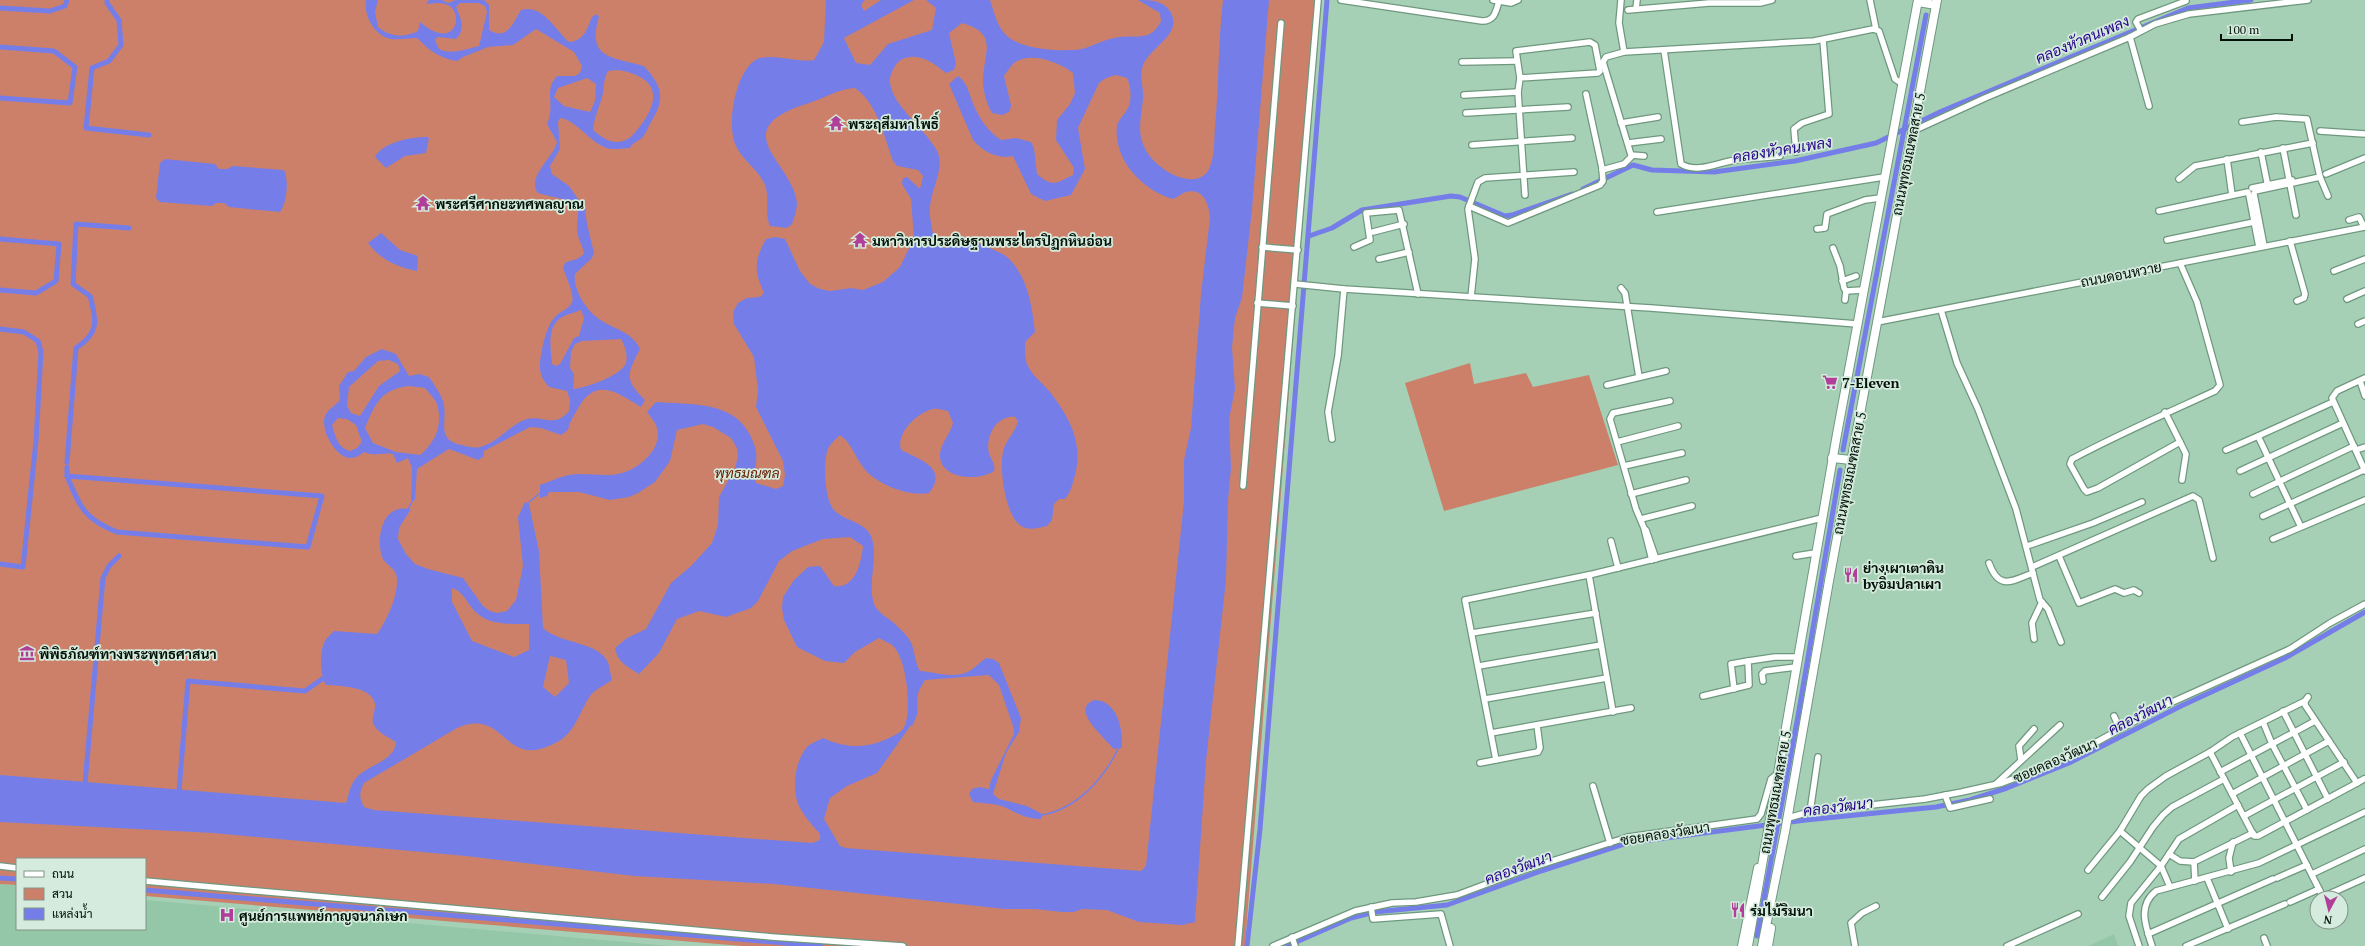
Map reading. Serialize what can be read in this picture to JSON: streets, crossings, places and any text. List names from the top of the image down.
{
  "streets": {
    "main road": ["ถนนพุทธมณฑลสาย 5"],
    "street": ["ถนนดอนหวาย", "ซอยคลองวัฒนา"]
  },
  "crossings": [
    ["ถนนพุทธมณฑลสาย 5", "ถนนดอนหวาย"],
    ["ถนนพุทธมณฑลสาย 5", "ซอยคลองวัฒนา"]
  ],
  "water": ["คลองหัวคนเพลง", "คลองวัฒนา"],
  "parks": ["พุทธมณฑล"],
  "places": {
    "temple": ["พระฤสีมหาโพธิ์", "พระศรีศากยะทศพลญาณ", "มหาวิหารประดิษฐานพระไตรปิฏกหินอ่อน"],
    "supermarket": ["7-Eleven"],
    "restaurant": ["ย่างเผาเตาดิน byอิ่มปลาเผา", "ร่มไม้ริมนา"],
    "museum": ["พิพิธภัณฑ์ทางพระพุทธศาสนา"],
    "hospital": ["ศูนย์การแพทย์กาญจนาภิเษก"]
  },
  "legend": ["ถนน", "สวน", "แหล่งน้ำ"],
  "scale_bar": "100 m",
  "north": "bottom"
}
